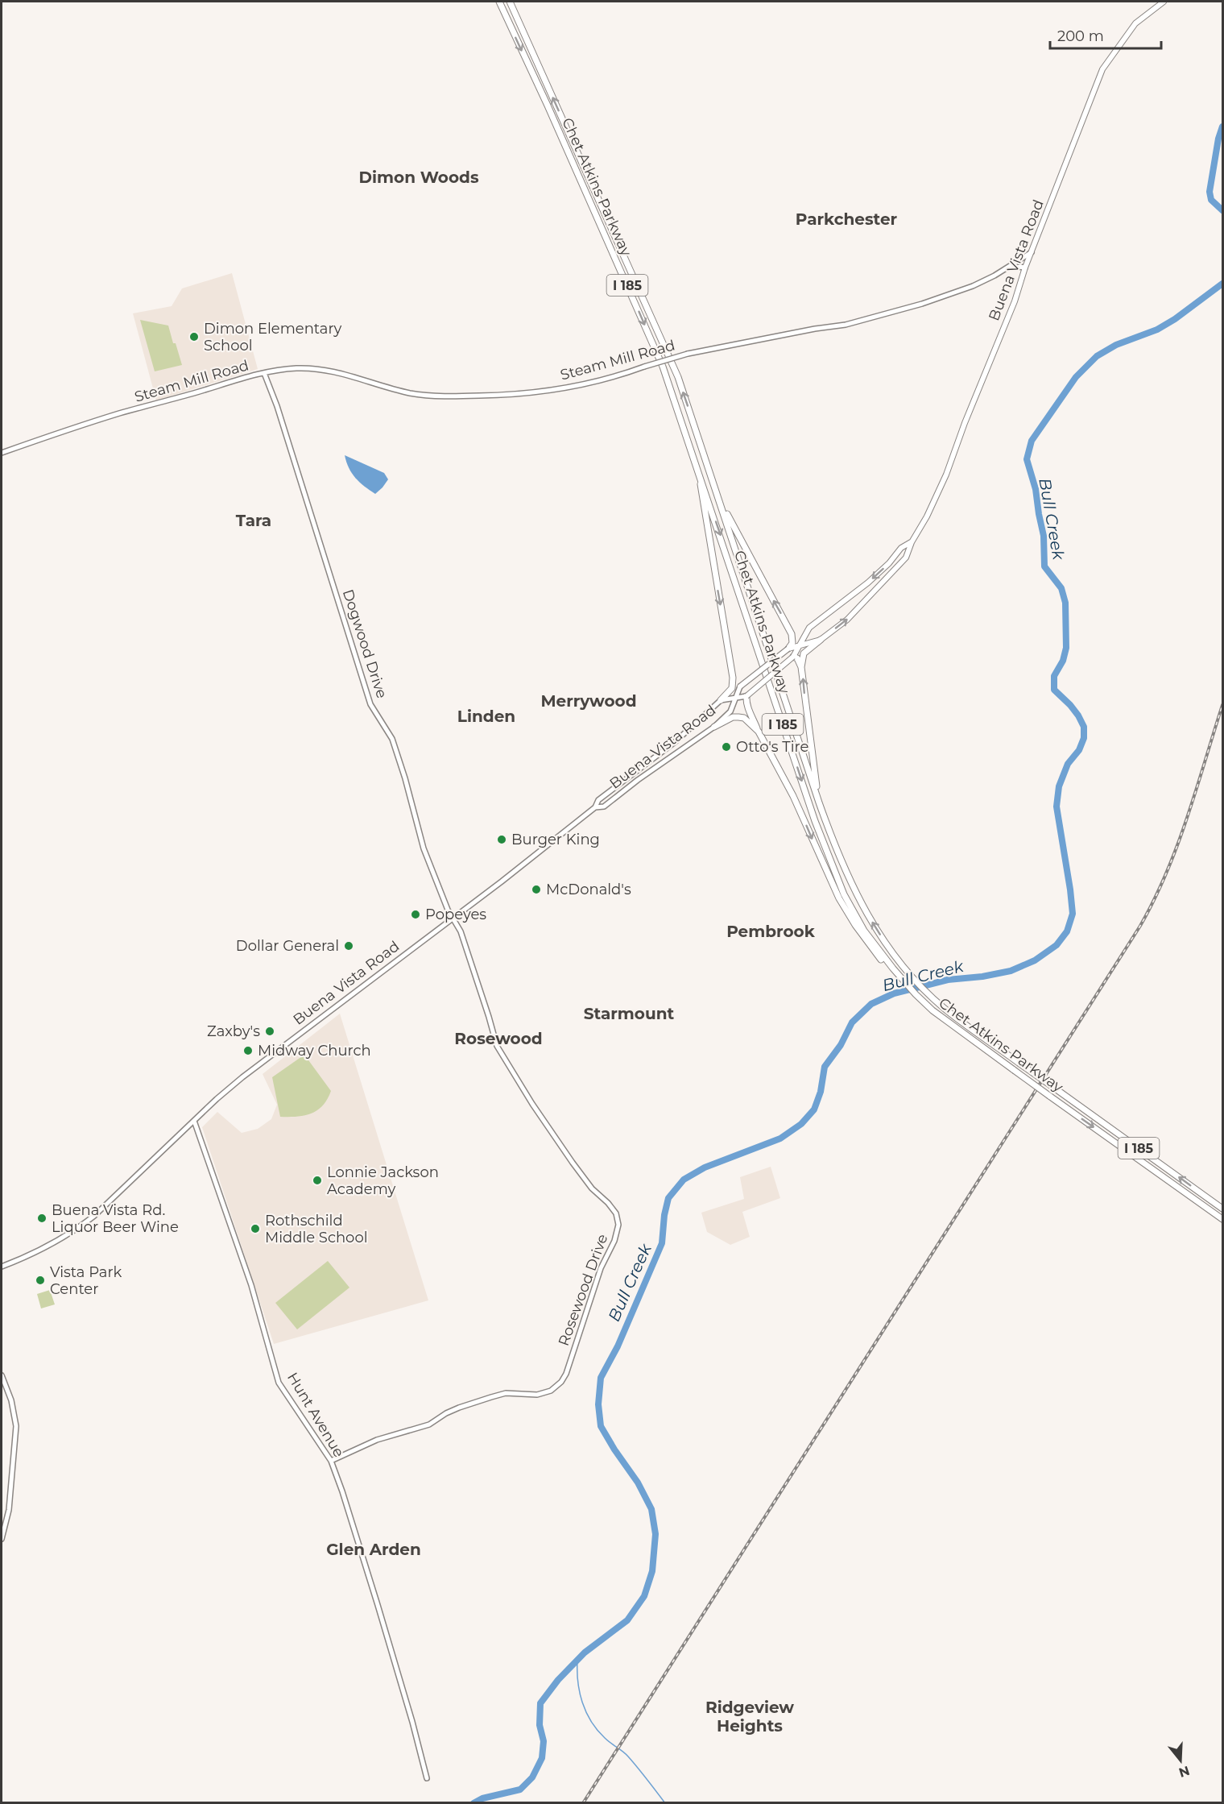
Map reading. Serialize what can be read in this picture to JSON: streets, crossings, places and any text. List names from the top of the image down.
{
  "streets": {
    "highway": ["Chet Atkins Parkway", "I 185"],
    "main road": ["Buena Vista Road"],
    "street": [
      "Steam Mill Road",
      "Dogwood Drive",
      "Rosewood Drive",
      "Hunt Avenue"
    ]
  },
  "crossings": [
    ["Buena Vista Road", "Steam Mill Road"],
    ["Buena Vista Road", "Dogwood Drive"],
    ["Buena Vista Road", "Rosewood Drive"],
    ["Buena Vista Road", "Hunt Avenue"],
    ["Steam Mill Road", "Dogwood Drive"],
    ["Dogwood Drive", "Rosewood Drive"],
    ["Rosewood Drive", "Hunt Avenue"]
  ],
  "districts": [
    "Dimon Woods",
    "Parkchester",
    "Tara",
    "Merrywood",
    "Linden",
    "Pembrook",
    "Starmount",
    "Rosewood",
    "Glen Arden",
    "Ridgeview Heights"
  ],
  "water": ["Bull Creek"],
  "places": [
    "Dimon Elementary School",
    "Otto's Tire",
    "Burger King",
    "McDonald's",
    "Popeyes",
    "Dollar General",
    "Zaxby's",
    "Midway Church",
    "Lonnie Jackson Academy",
    "Buena Vista Rd. Liquor Beer Wine",
    "Rothschild Middle School",
    "Vista Park Center"
  ],
  "scale_bar": "200 m",
  "north": "bottom"
}
